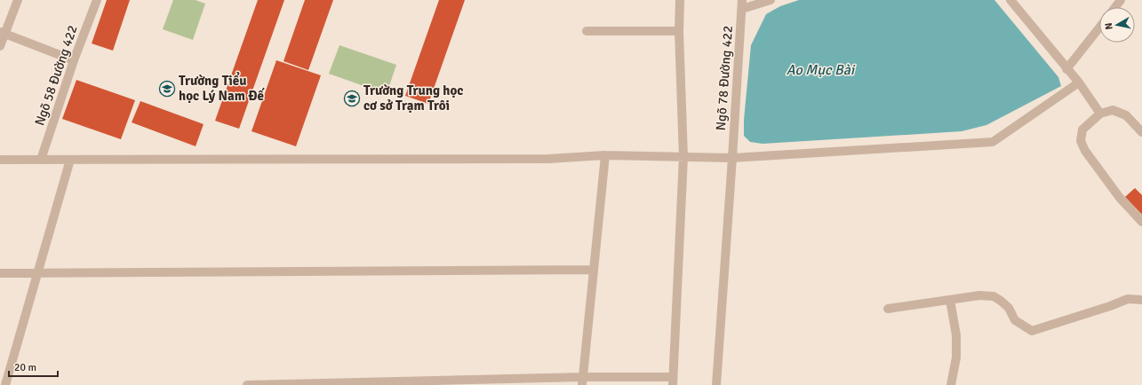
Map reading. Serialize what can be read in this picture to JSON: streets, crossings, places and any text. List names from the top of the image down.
{
  "streets": {
    "street": ["Ngõ 58 Đường 422", "Ngõ 78 Đường 422"]
  },
  "water": ["Ao Mục Bài"],
  "places": {
    "school or university": ["Trường Tiểu học Lý Nam Đế", "Trường Trung học cơ sở Trạm Trôi"]
  },
  "scale_bar": "20 m",
  "north": "left"
}
